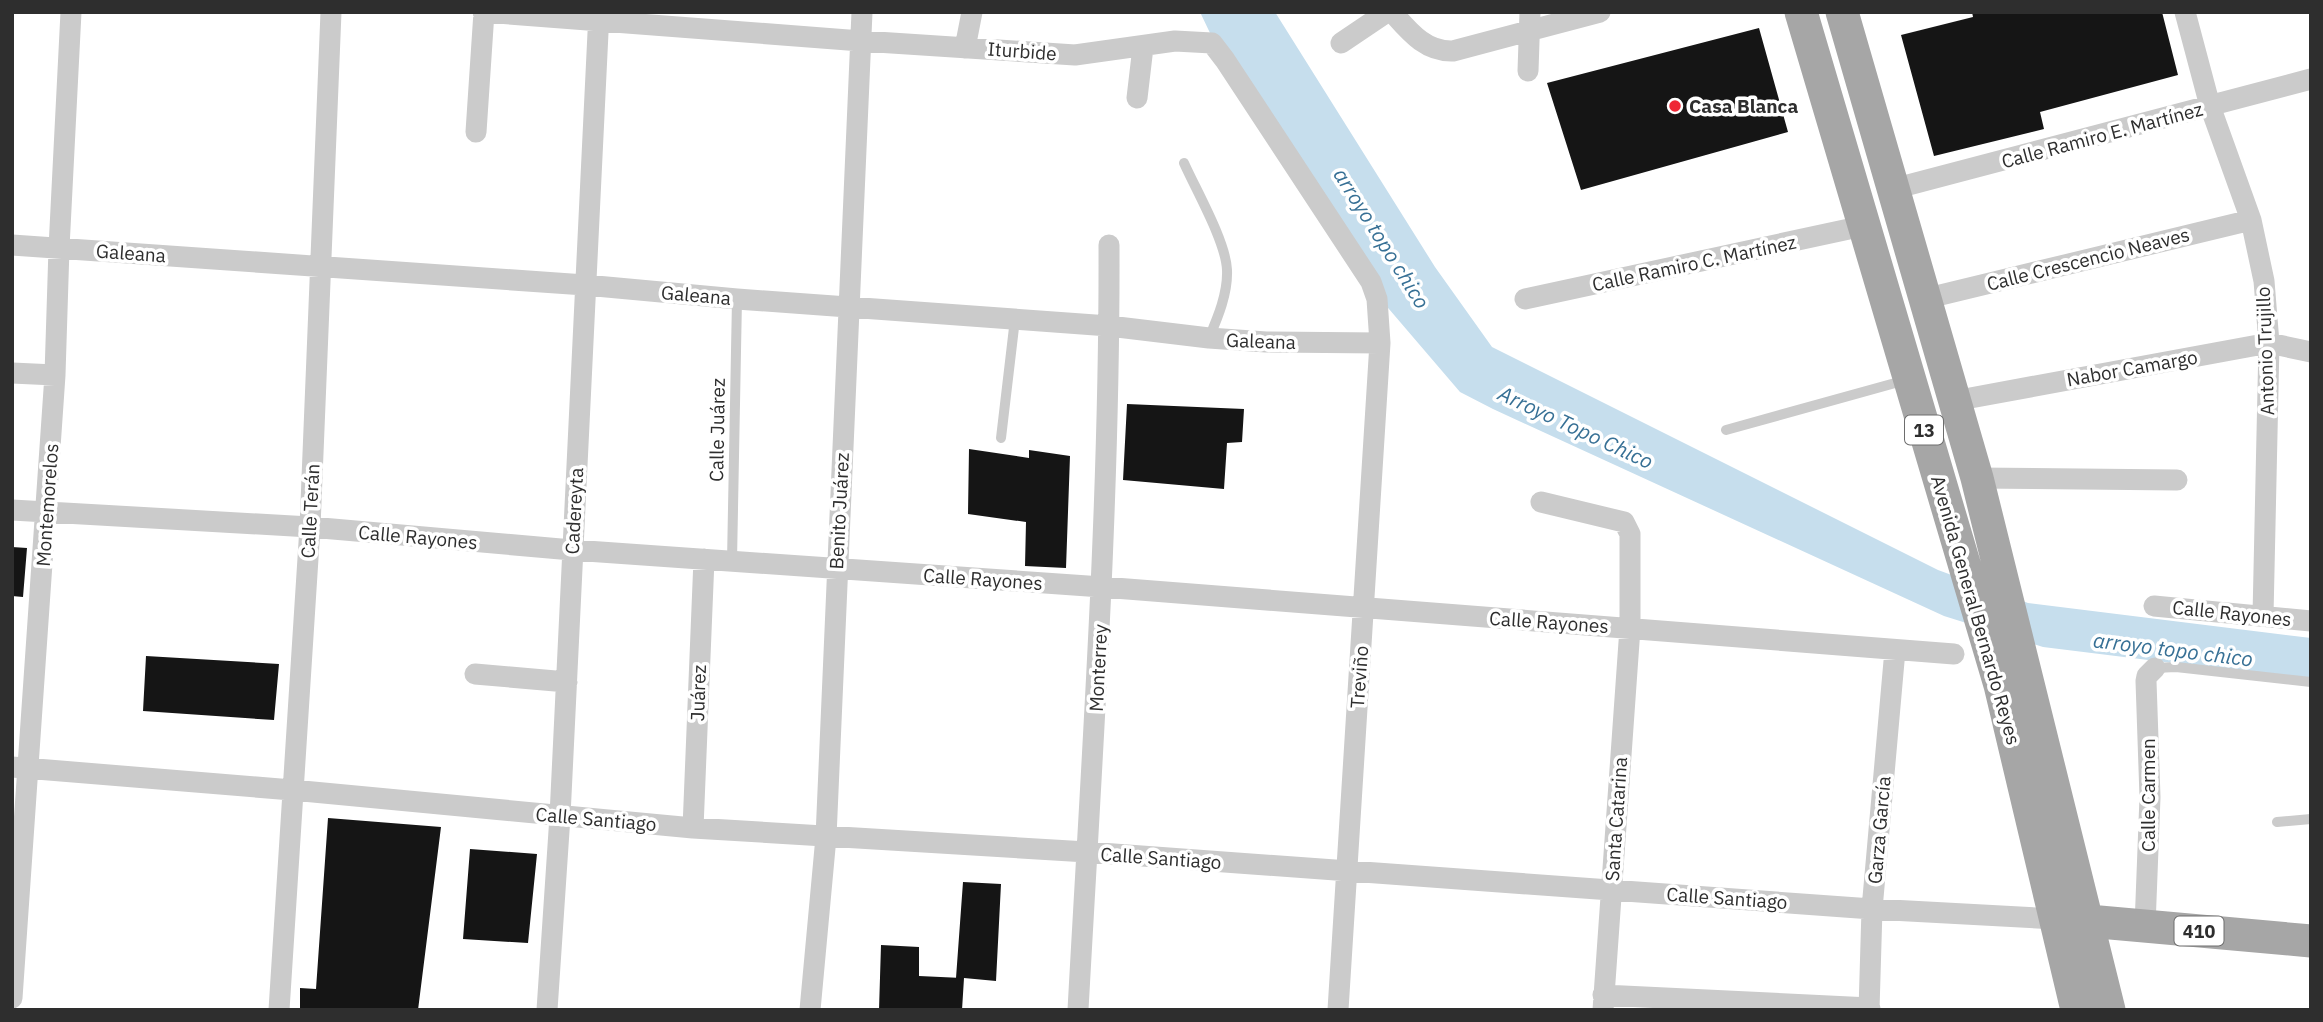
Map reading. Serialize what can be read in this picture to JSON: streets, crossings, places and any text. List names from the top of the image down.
{
  "streets": {
    "main road": [
      "13",
      "Avenida General Bernardo Reyes",
      "Calle Santiago",
      "410"
    ],
    "street": [
      "Iturbide",
      "Calle Ramiro E. Martínez",
      "Galeana",
      "Calle Crescencio Neaves",
      "Calle Ramiro C. Martínez",
      "Antonio Trujillo",
      "Nabor Camargo",
      "Montemorelos",
      "Calle Terán",
      "Cadereyta",
      "Benito Juárez",
      "Calle Rayones",
      "Monterrey",
      "Treviño",
      "Juárez",
      "Calle Carmen",
      "Santa Catarina",
      "Garza García"
    ],
    "lane": ["Calle Juárez"]
  },
  "crossings": [
    ["Iturbide", "Galeana"],
    ["Iturbide", "Cadereyta"],
    ["Iturbide", "Benito Juárez"],
    ["Iturbide", "Treviño"],
    ["Calle Ramiro E. Martínez", "Antonio Trujillo"],
    ["Calle Ramiro E. Martínez", "Avenida General Bernardo Reyes"],
    ["Galeana", "Calle Juárez"],
    ["Galeana", "Montemorelos"],
    ["Galeana", "Calle Terán"],
    ["Galeana", "Cadereyta"],
    ["Galeana", "Benito Juárez"],
    ["Galeana", "Monterrey"],
    ["Galeana", "Treviño"],
    ["Calle Crescencio Neaves", "Antonio Trujillo"],
    ["Calle Crescencio Neaves", "Avenida General Bernardo Reyes"],
    ["Calle Ramiro C. Martínez", "Avenida General Bernardo Reyes"],
    ["Antonio Trujillo", "Nabor Camargo"],
    ["Antonio Trujillo", "Calle Rayones"],
    ["Nabor Camargo", "Avenida General Bernardo Reyes"],
    ["Calle Juárez", "Calle Rayones"],
    ["Montemorelos", "Calle Rayones"],
    ["Montemorelos", "Calle Santiago"],
    ["Calle Terán", "Calle Rayones"],
    ["Calle Terán", "Calle Santiago"],
    ["Cadereyta", "Calle Rayones"],
    ["Cadereyta", "Calle Santiago"],
    ["Benito Juárez", "Calle Rayones"],
    ["Benito Juárez", "Calle Santiago"],
    ["Calle Rayones", "Monterrey"],
    ["Calle Rayones", "Treviño"],
    ["Calle Rayones", "Juárez"],
    ["Calle Rayones", "Santa Catarina"],
    ["Calle Rayones", "Garza García"],
    ["Avenida General Bernardo Reyes", "Calle Santiago"],
    ["Monterrey", "Calle Santiago"],
    ["Treviño", "Calle Santiago"],
    ["Juárez", "Calle Santiago"],
    ["Calle Carmen", "Calle Santiago"],
    ["Calle Santiago", "Santa Catarina"],
    ["Calle Santiago", "Garza García"]
  ],
  "water": ["arroyo topo chico", "Arroyo Topo Chico"],
  "places": ["Casa Blanca"]
}
